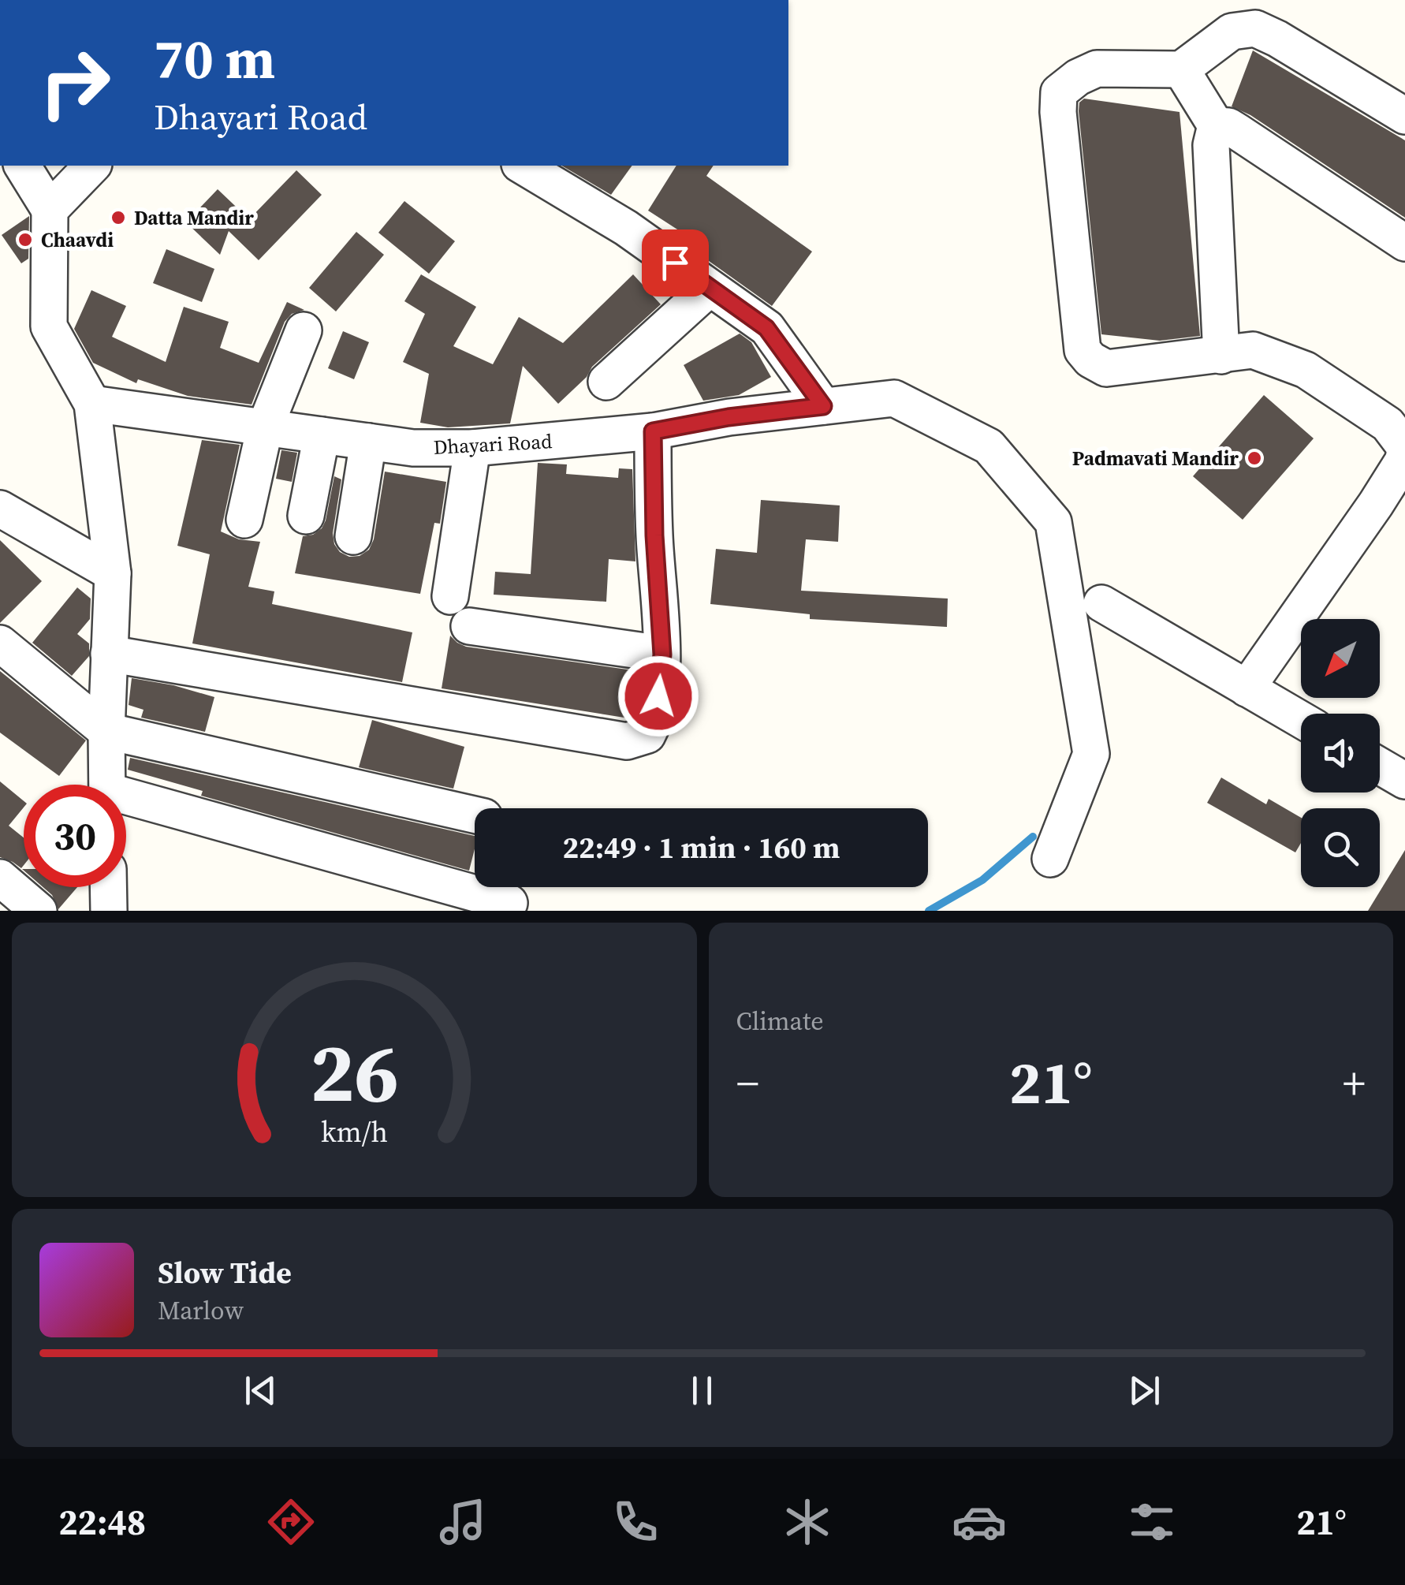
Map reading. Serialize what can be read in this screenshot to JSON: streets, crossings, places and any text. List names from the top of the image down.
{
  "streets": {
    "street": ["Dhayari Road"]
  },
  "places": ["Datta Mandir", "Chaavdi", "Padmavati Mandir"],
  "north": "bottom left",
  "page": {
    "turn": ["70 m", "Dhayari Road"],
    "limit": "30",
    "trip": "22:49 · 1 min · 160 m",
    "tile": "Climate",
    "heat": ["−", "21°", "+"],
    "song": ["Slow Tide", "Marlow"],
    "tabs": ["22:48", "21°"],
    "gauge": ["26", "km/h"]
  }
}
